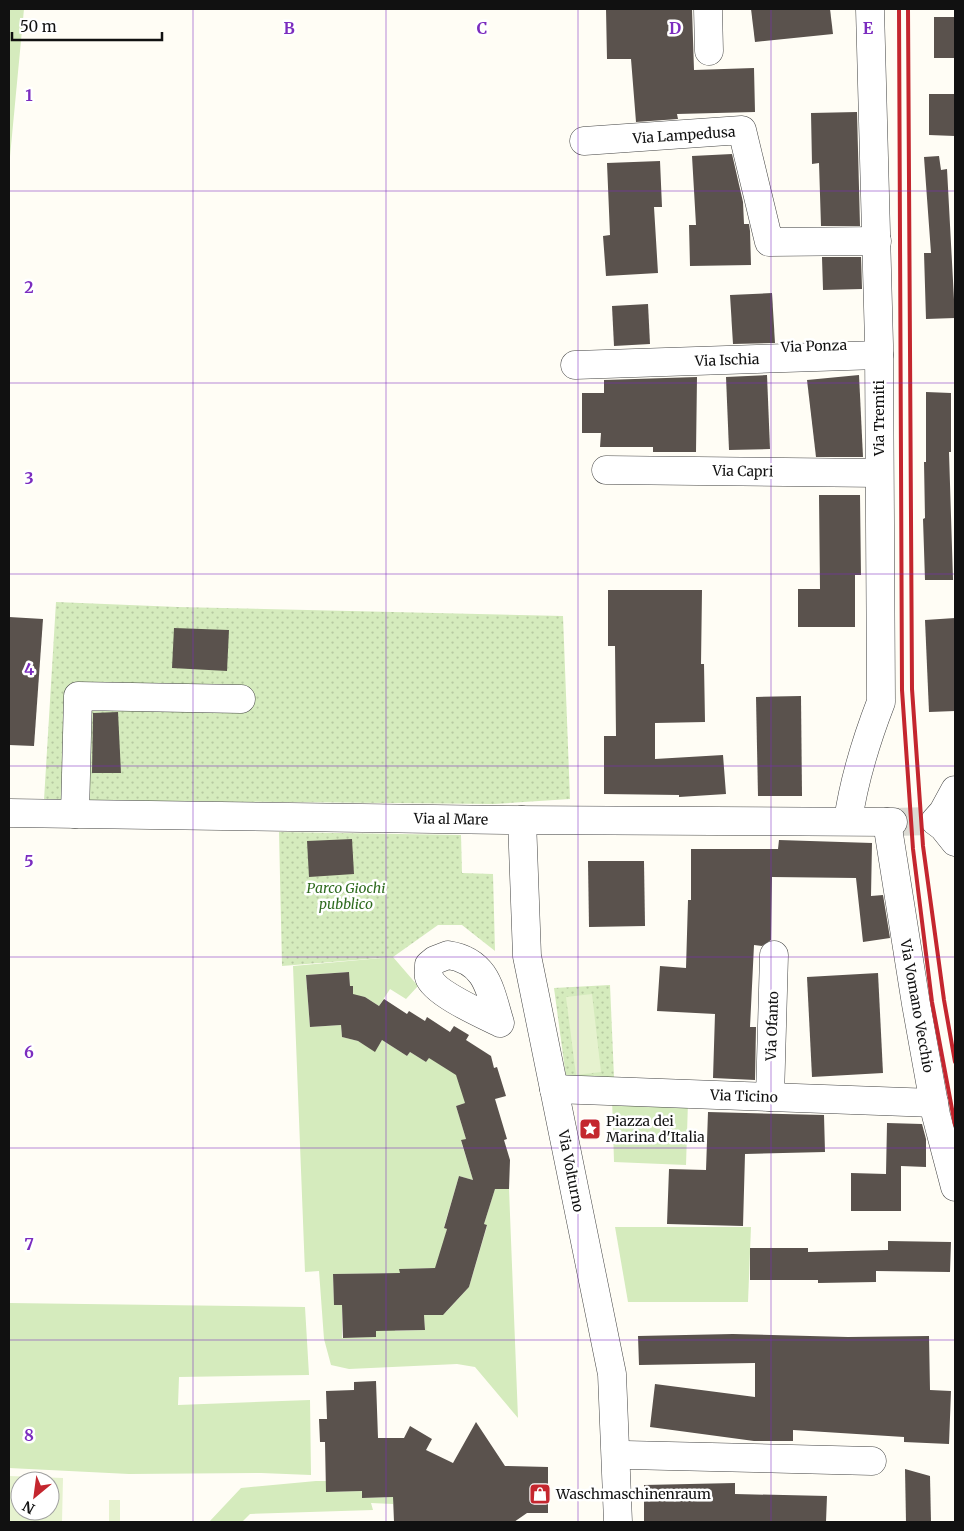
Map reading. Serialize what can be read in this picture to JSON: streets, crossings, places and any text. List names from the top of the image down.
{
  "streets": {
    "street": [
      "Via Lampedusa",
      "Via Ponza",
      "Via Ischia",
      "Via Tremiti",
      "Via Capri",
      "Via al Mare",
      "Via Vomano Vecchio",
      "Via Ofanto",
      "Via Ticino",
      "Via Volturno"
    ]
  },
  "crossings": [
    ["Via Lampedusa", "Via Tremiti"],
    ["Via Ponza", "Via Ischia"],
    ["Via Ponza", "Via Tremiti"],
    ["Via Ischia", "Via Tremiti"],
    ["Via Tremiti", "Via Capri"],
    ["Via Tremiti", "Via al Mare"],
    ["Via al Mare", "Via Vomano Vecchio"],
    ["Via al Mare", "Via Volturno"],
    ["Via Vomano Vecchio", "Via Ticino"],
    ["Via Ofanto", "Via Ticino"],
    ["Via Ticino", "Via Volturno"]
  ],
  "parks": ["Parco Giochi pubblico"],
  "places": {
    "place": ["Piazza dei Marina d'Italia"],
    "shop": ["Waschmaschinenraum"]
  },
  "scale_bar": "50 m",
  "north": "bottom left",
  "grid": {
    "columns": [
      "B",
      "C",
      "D",
      "E"
    ],
    "rows": [
      "1",
      "2",
      "3",
      "4",
      "5",
      "6",
      "7",
      "8"
    ]
  }
}
